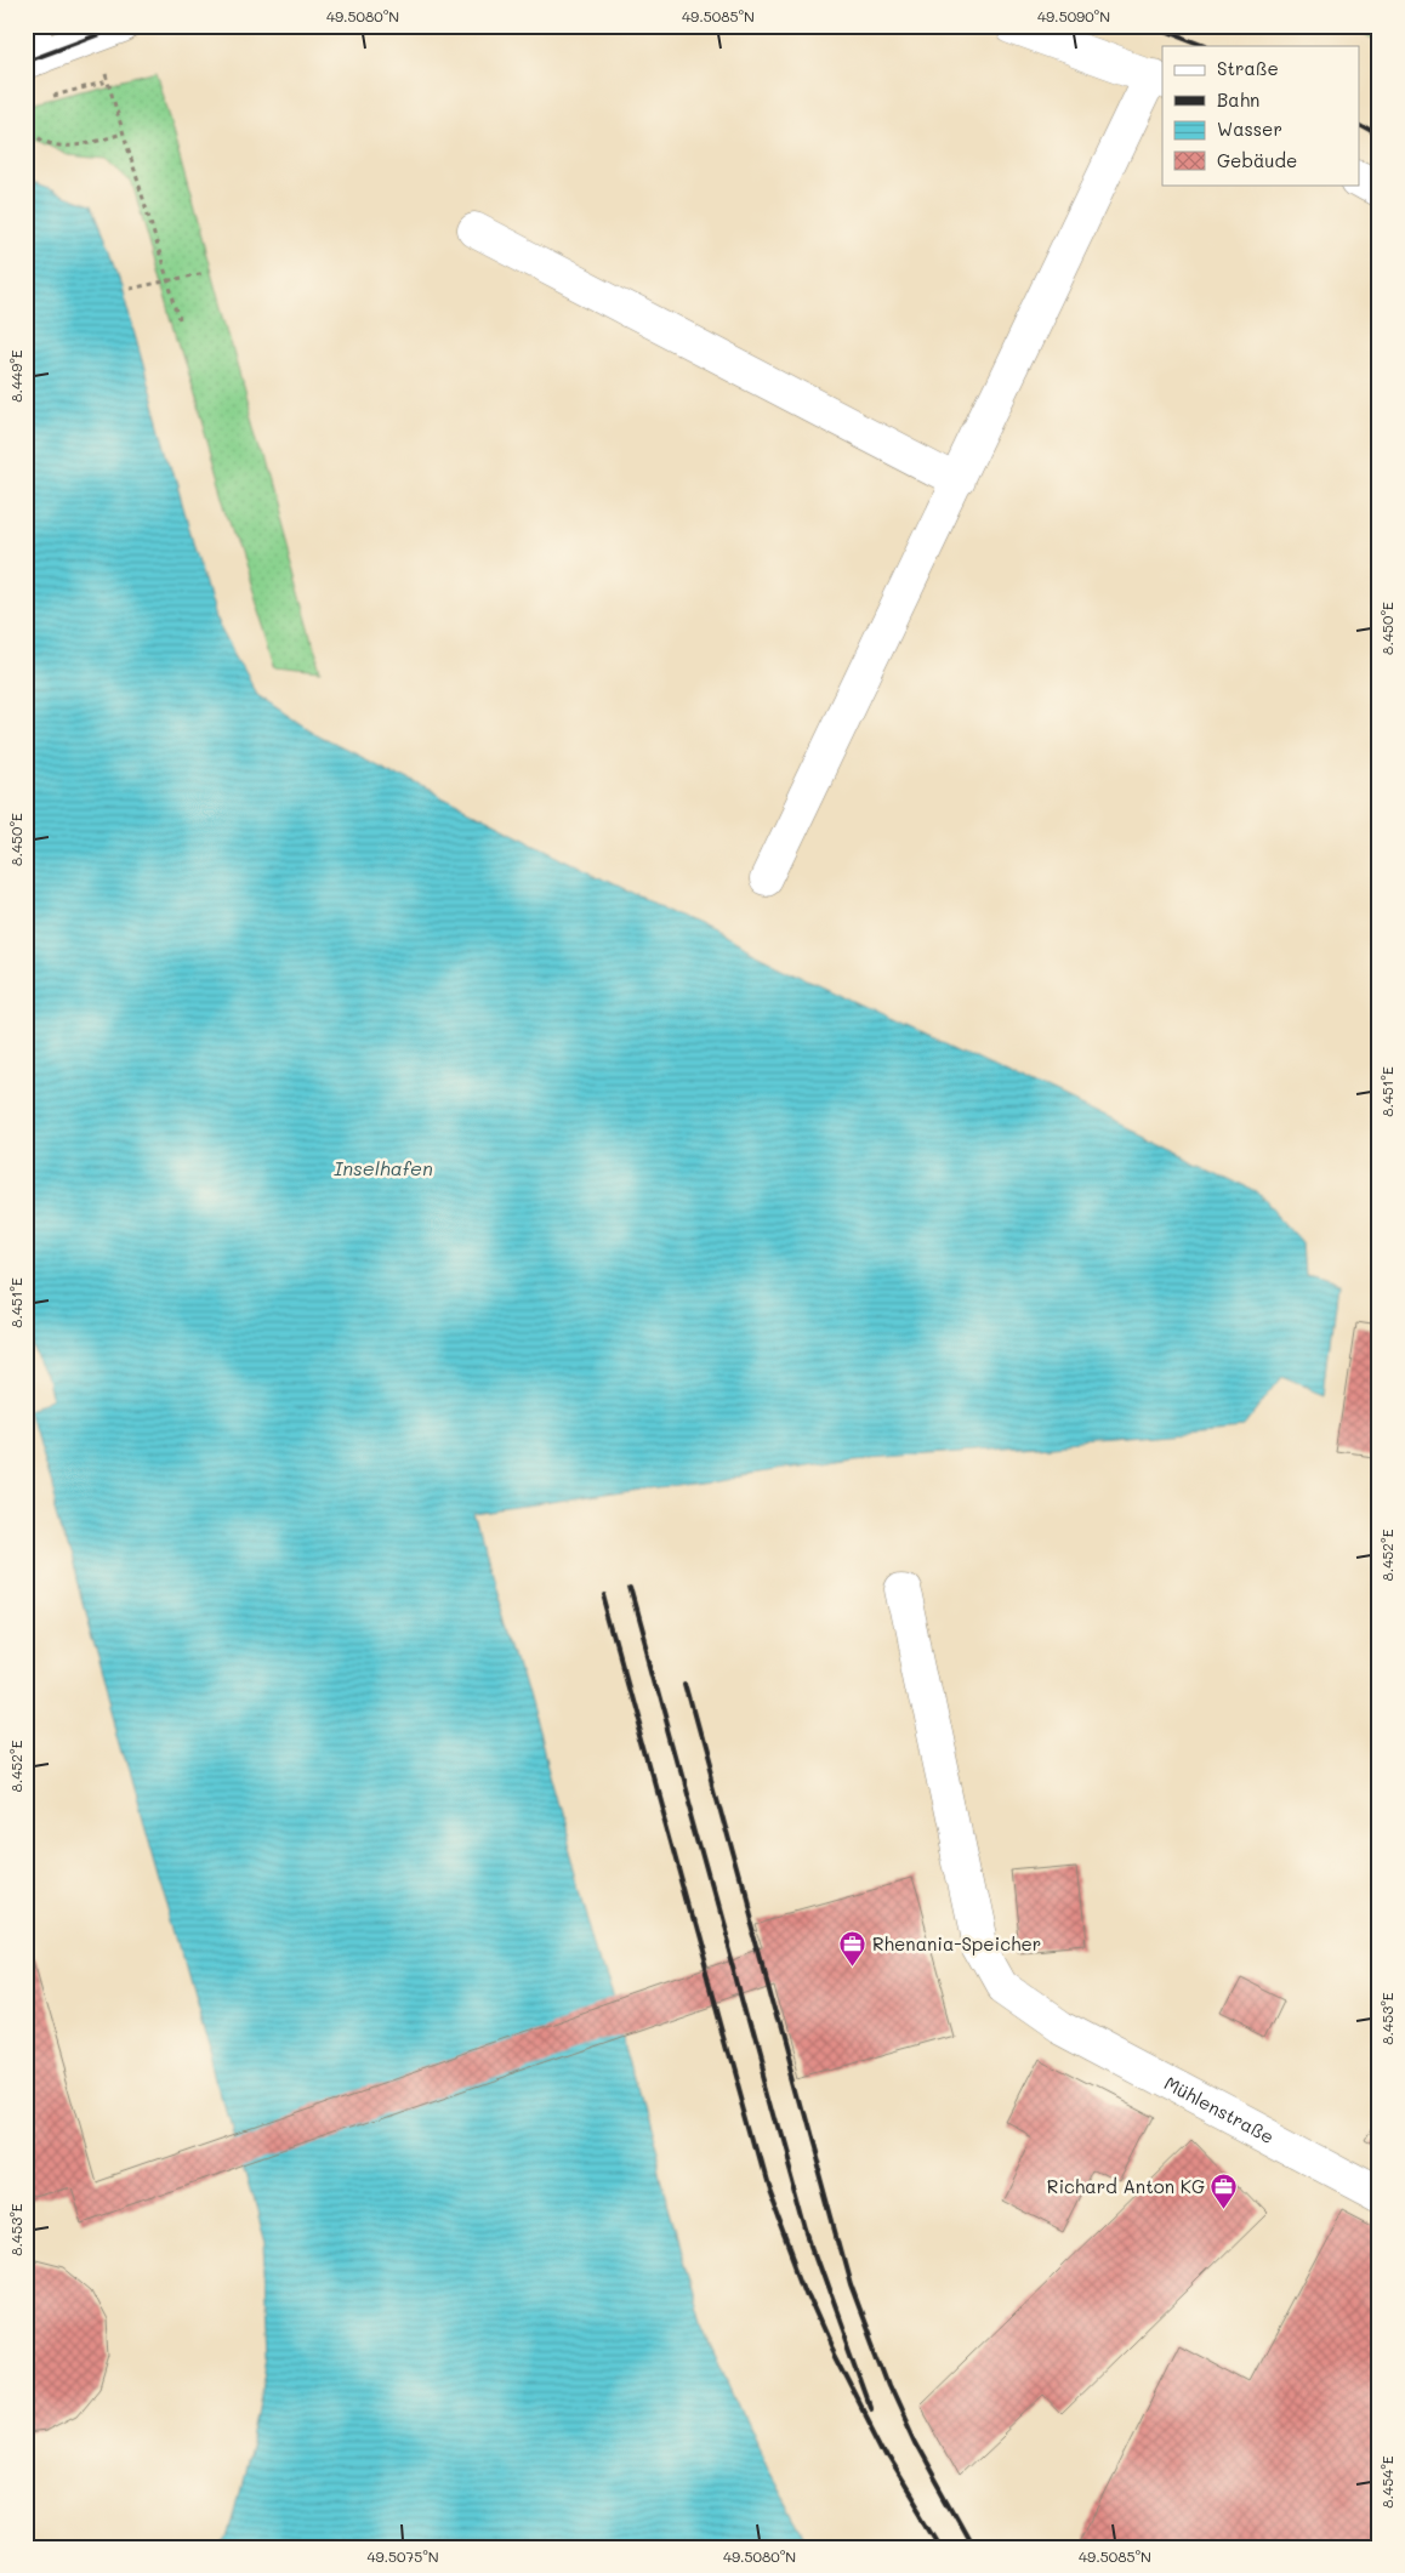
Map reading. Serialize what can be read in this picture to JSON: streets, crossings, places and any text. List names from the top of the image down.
{
  "streets": {
    "street": ["Mühlenstraße"]
  },
  "water": ["Inselhafen"],
  "places": {
    "office": ["Rhenania-Speicher", "Richard Anton KG"]
  },
  "legend": [
    "Straße",
    "Bahn",
    "Wasser",
    "Gebäude"
  ],
  "coordinates": [
    "49.5080°N",
    "49.5085°N",
    "49.5090°N",
    "8.449°E",
    "8.450°E",
    "8.451°E",
    "8.452°E",
    "8.453°E",
    "8.454°E",
    "49.5075°N"
  ]
}
